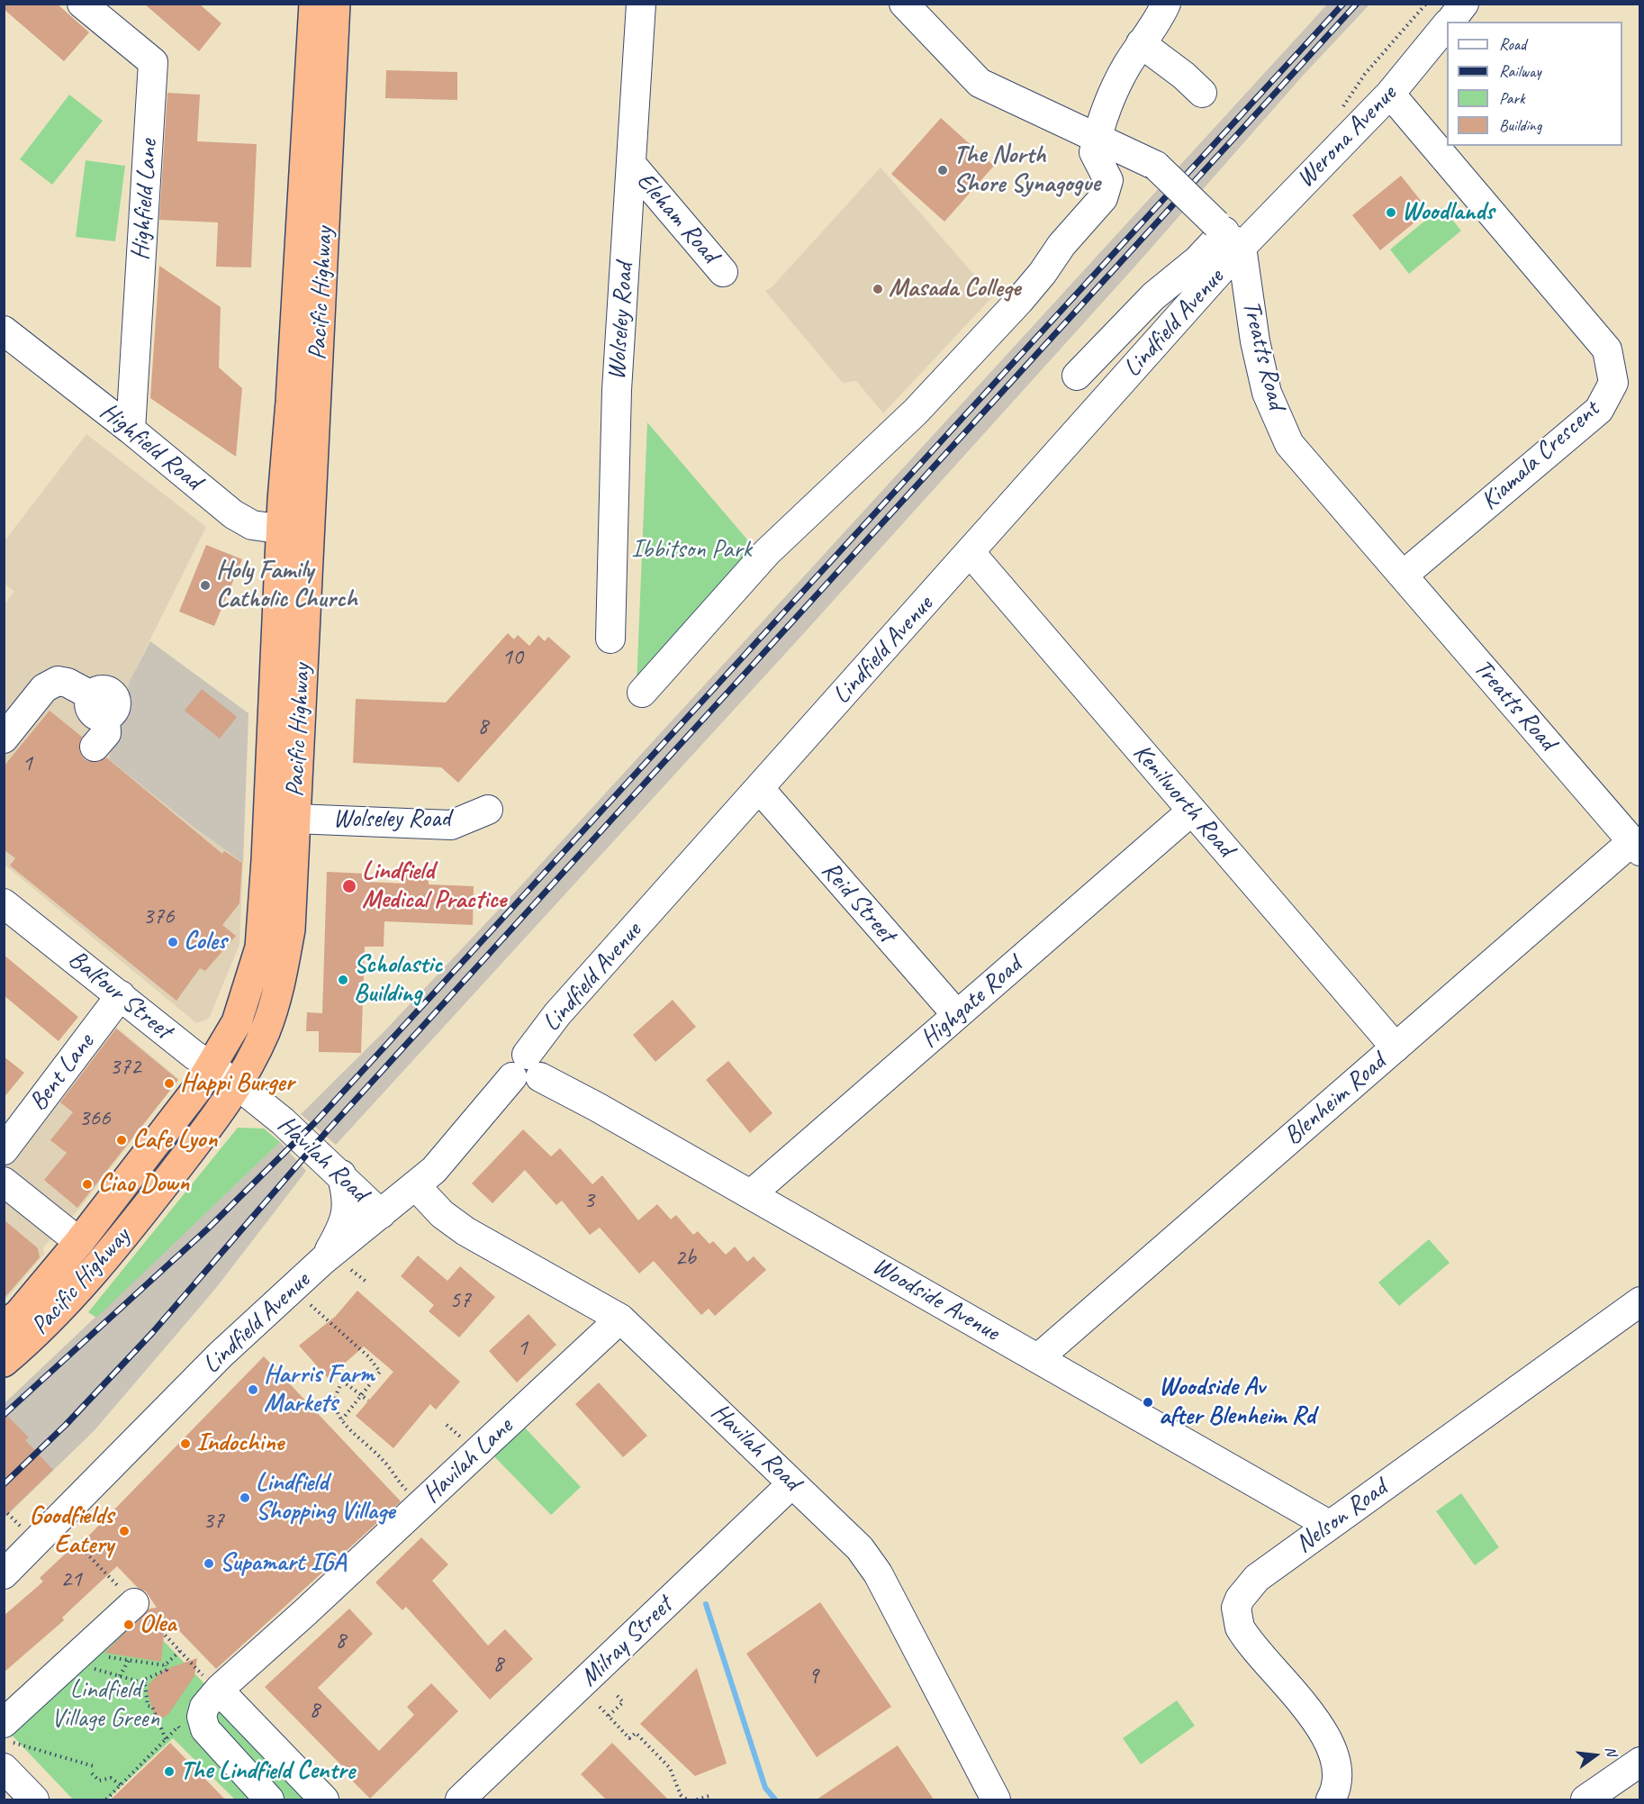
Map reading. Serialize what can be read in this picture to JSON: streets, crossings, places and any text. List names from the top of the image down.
{
  "streets": {
    "highway": ["Pacific Highway"],
    "street": [
      "Werona Avenue",
      "Highfield Lane",
      "Eleham Road",
      "Wolseley Road",
      "Lindfield Avenue",
      "Treatts Road",
      "Highfield Road",
      "Kiamala Crescent",
      "Kenilworth Road",
      "Reid Street",
      "Balfour Street",
      "Highgate Road",
      "Bent Lane",
      "Blenheim Road",
      "Havilah Road",
      "Woodside Avenue",
      "Havilah Lane",
      "Nelson Road",
      "Milray Street"
    ]
  },
  "crossings": [
    ["Werona Avenue", "Lindfield Avenue"],
    ["Werona Avenue", "Treatts Road"],
    ["Werona Avenue", "Kiamala Crescent"],
    ["Highfield Lane", "Highfield Road"],
    ["Eleham Road", "Wolseley Road"],
    ["Pacific Highway", "Wolseley Road"],
    ["Pacific Highway", "Highfield Road"],
    ["Pacific Highway", "Balfour Street"],
    ["Pacific Highway", "Havilah Road"],
    ["Lindfield Avenue", "Treatts Road"],
    ["Lindfield Avenue", "Kenilworth Road"],
    ["Lindfield Avenue", "Reid Street"],
    ["Lindfield Avenue", "Havilah Road"],
    ["Lindfield Avenue", "Woodside Avenue"],
    ["Treatts Road", "Kiamala Crescent"],
    ["Treatts Road", "Blenheim Road"],
    ["Kenilworth Road", "Highgate Road"],
    ["Kenilworth Road", "Blenheim Road"],
    ["Reid Street", "Highgate Road"],
    ["Balfour Street", "Bent Lane"],
    ["Balfour Street", "Havilah Road"],
    ["Highgate Road", "Woodside Avenue"],
    ["Blenheim Road", "Woodside Avenue"],
    ["Havilah Road", "Havilah Lane"],
    ["Havilah Road", "Milray Street"],
    ["Woodside Avenue", "Nelson Road"]
  ],
  "parks": ["Ibbitson Park", "Lindfield Village Green"],
  "places": [
    "The North Shore Synagogue",
    "Woodlands",
    "Masada College",
    "Holy Family Catholic Church",
    "Lindfield Medical Practice",
    "Coles",
    "Scholastic Building",
    "Happi Burger",
    "Cafe Lyon",
    "Ciao Down",
    "Harris Farm Markets",
    "Woodside Av after Blenheim Rd",
    "Indochine",
    "Lindfield Shopping Village",
    "Goodfields Eatery",
    "Supamart IGA",
    "Olea",
    "The Lindfield Centre"
  ],
  "house_numbers": [
    "10",
    "8",
    "1",
    "376",
    "372",
    "366",
    "3",
    "2b",
    "57",
    "1",
    "37",
    "21",
    "8",
    "8",
    "9",
    "8"
  ],
  "legend": [
    "Road",
    "Railway",
    "Park",
    "Building"
  ],
  "north": "right"
}
